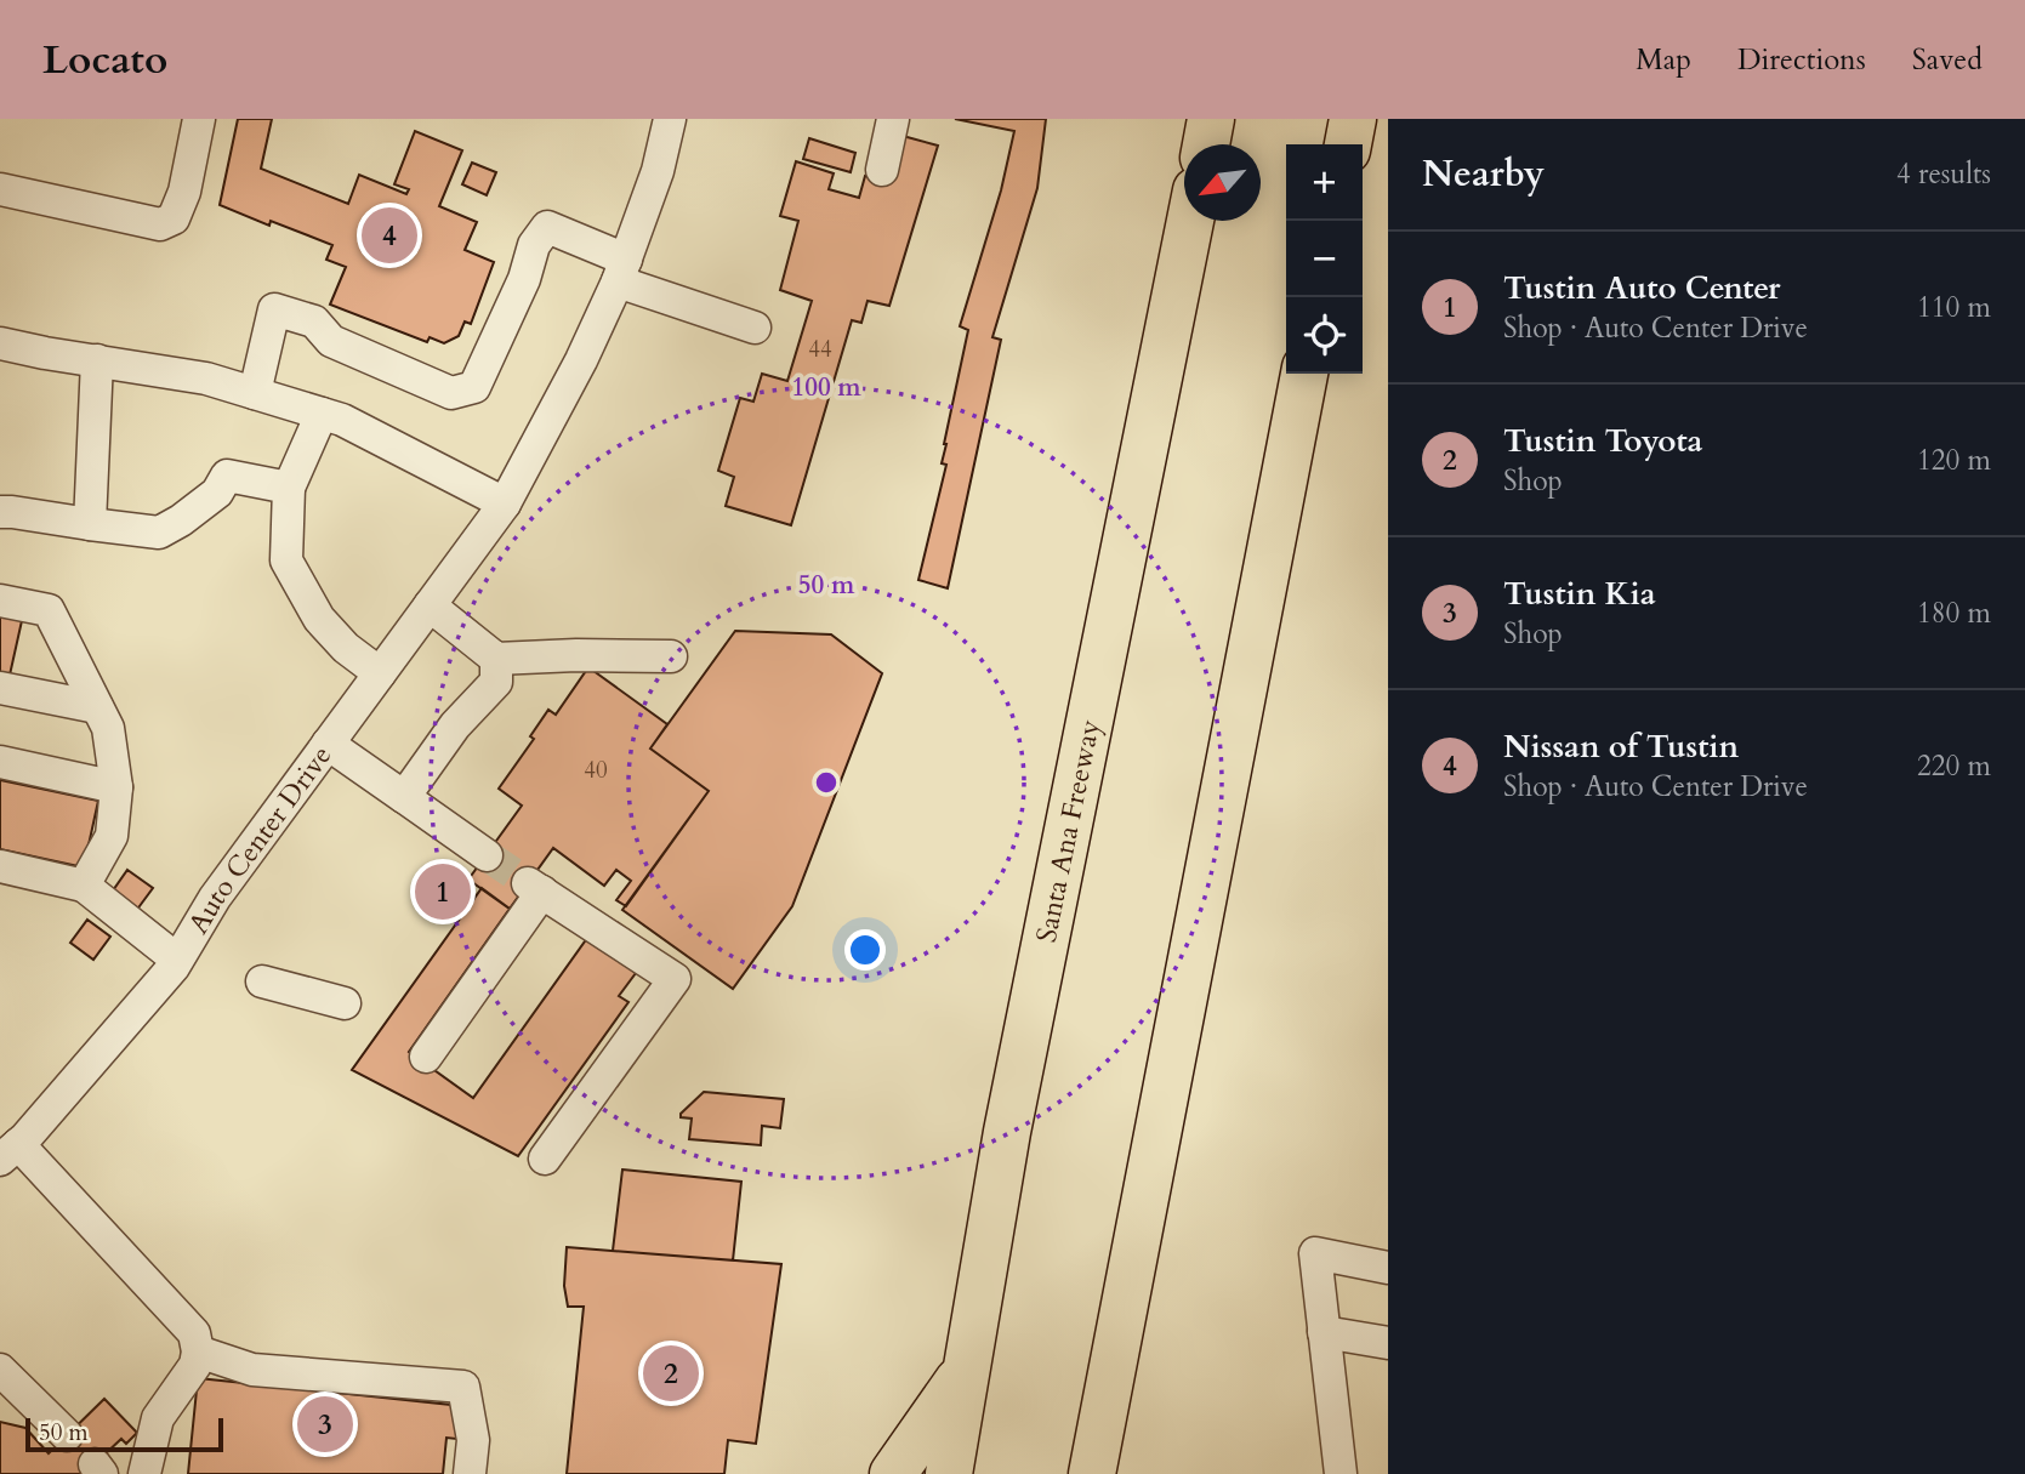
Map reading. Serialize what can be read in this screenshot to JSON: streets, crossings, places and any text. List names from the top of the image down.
{
  "streets": {
    "highway": ["Santa Ana Freeway"],
    "street": ["Auto Center Drive"]
  },
  "house_numbers": ["44", "40"],
  "scale_bar": "50 m",
  "north": "bottom left",
  "page": {
    "header": "Locato",
    "nav": ["Map", "Directions", "Saved"],
    "heading": ["Nearby", "4 results"],
    "map_buttons": ["+", "−"],
    "pins": [
      "4",
      "1",
      "2",
      "3"
    ],
    "list": [
      {
        "mark": "1",
        "name": "Tustin Auto Center",
        "note": "Shop · Auto Center Drive",
        "value": "110 m"
      },
      {
        "mark": "2",
        "name": "Tustin Toyota",
        "note": "Shop",
        "value": "120 m"
      },
      {
        "mark": "3",
        "name": "Tustin Kia",
        "note": "Shop",
        "value": "180 m"
      },
      {
        "mark": "4",
        "name": "Nissan of Tustin",
        "note": "Shop · Auto Center Drive",
        "value": "220 m"
      }
    ],
    "scale": "50 m"
  },
  "rings": ["100 m", "50 m"]
}
